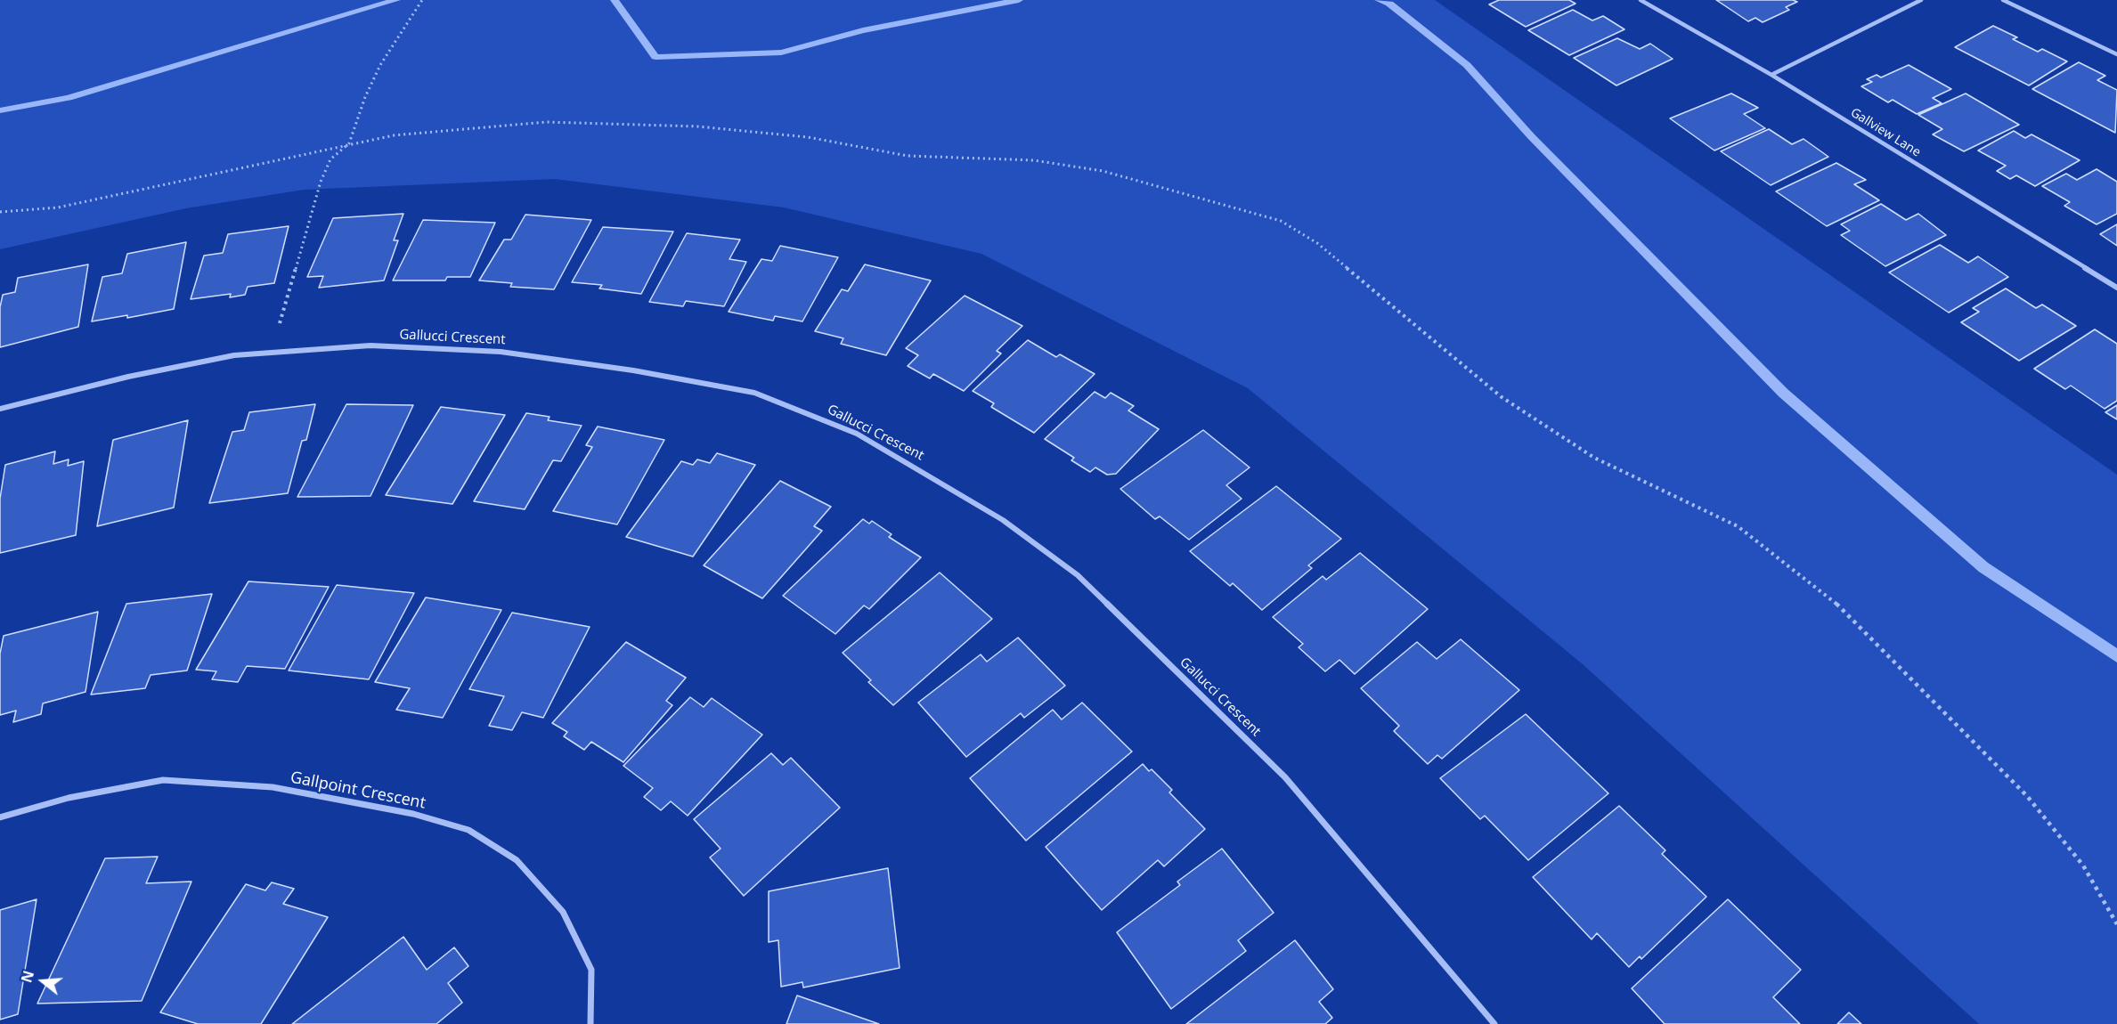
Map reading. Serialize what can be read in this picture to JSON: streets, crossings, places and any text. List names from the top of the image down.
{
  "streets": {
    "street": ["Gallview Lane", "Gallucci Crescent", "Gallpoint Crescent"]
  },
  "north": "left"
}
